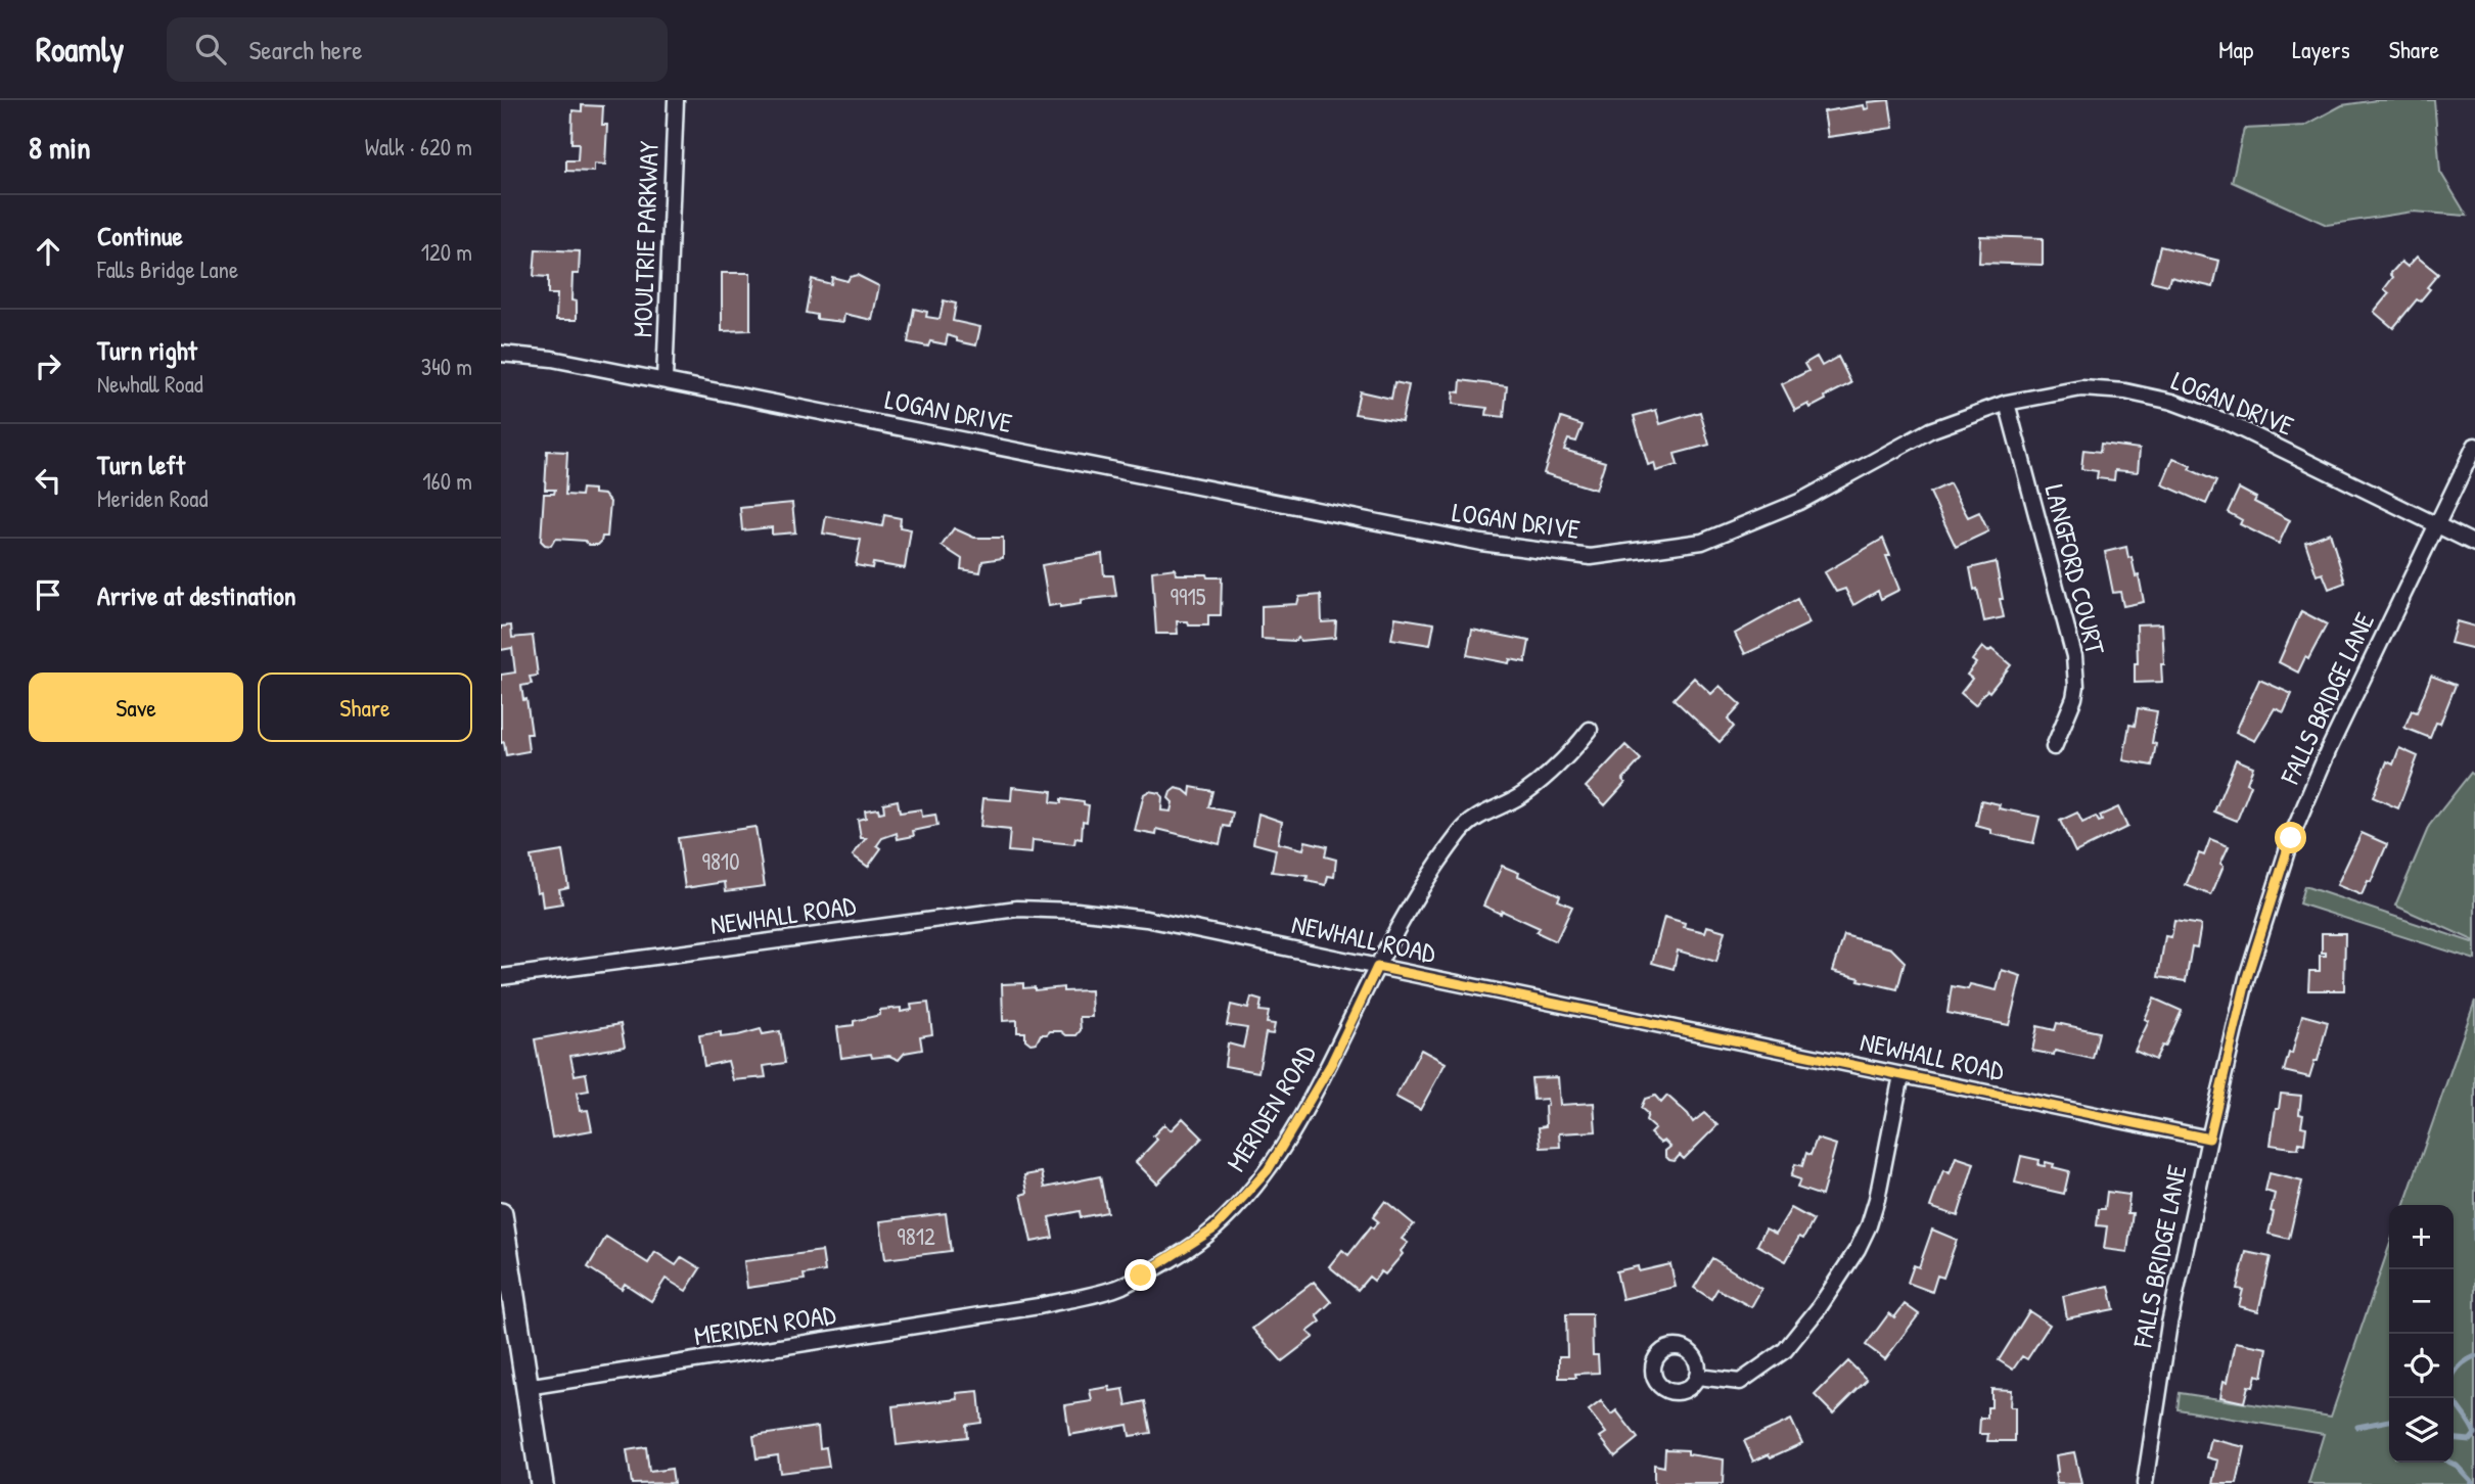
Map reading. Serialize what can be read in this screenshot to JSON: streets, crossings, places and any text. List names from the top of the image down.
{
  "streets": {
    "street": [
      "MOULTRIE PARKWAY",
      "LOGAN DRIVE",
      "LANGFORD COURT",
      "FALLS BRIDGE LANE",
      "NEWHALL ROAD",
      "MERIDEN ROAD"
    ]
  },
  "crossings": [
    ["MOULTRIE PARKWAY", "LOGAN DRIVE"],
    ["LOGAN DRIVE", "LANGFORD COURT"],
    ["LOGAN DRIVE", "FALLS BRIDGE LANE"],
    ["FALLS BRIDGE LANE", "NEWHALL ROAD"],
    ["NEWHALL ROAD", "MERIDEN ROAD"]
  ],
  "house_numbers": ["9915", "9810", "9812"],
  "page": {
    "header": "Roamly",
    "search": "Search here",
    "nav": ["Map", "Layers", "Share"],
    "heading": ["8 min", "Walk · 620 m"],
    "list": [
      ["Continue", "Falls Bridge Lane", "120 m"],
      ["Turn right", "Newhall Road", "340 m"],
      ["Turn left", "Meriden Road", "160 m"],
      "Arrive at destination"
    ],
    "buttons": ["Save", "Share"],
    "map_buttons": ["+", "−"]
  }
}
